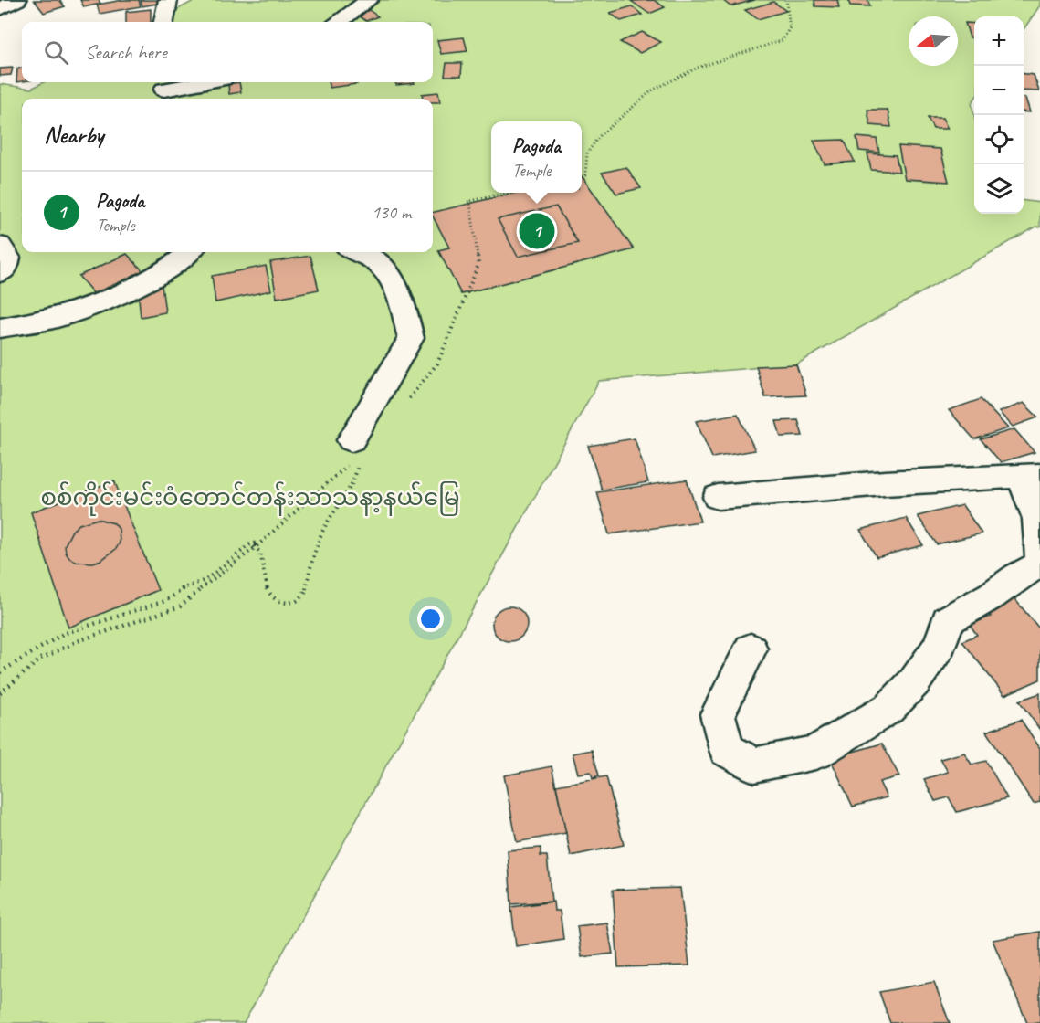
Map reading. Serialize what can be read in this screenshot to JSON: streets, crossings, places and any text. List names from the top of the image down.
{
  "parks": ["စစ်ကိုင်းမင်းဝံတောင်တန်းသာသနာ့နယ်မြေ"],
  "north": "left",
  "page": {
    "map_buttons": ["+", "−"],
    "search": "Search here",
    "heading": "Nearby",
    "popup": ["Pagoda", "Temple"],
    "list": [
      {
        "mark": "1",
        "name": "Pagoda",
        "note": "Temple",
        "value": "130 m"
      }
    ],
    "pins": "1"
  }
}
